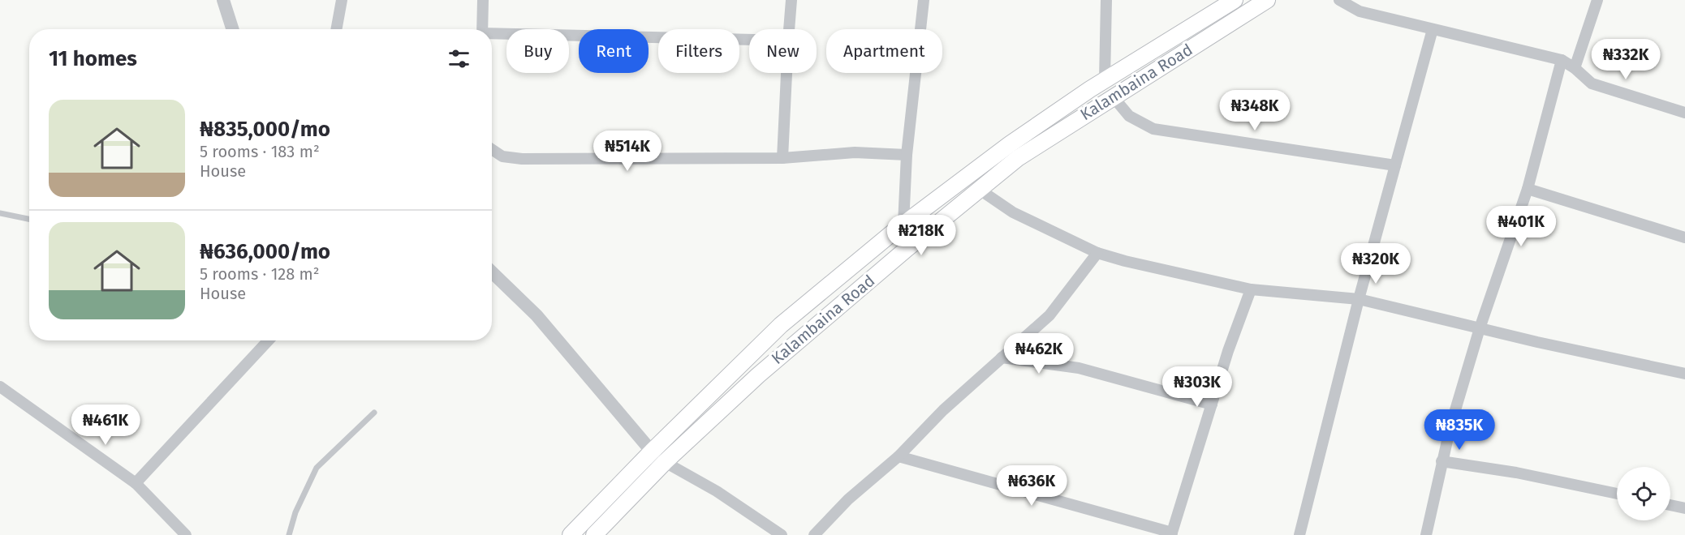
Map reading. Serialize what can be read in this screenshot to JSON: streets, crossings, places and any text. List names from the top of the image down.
{
  "streets": {
    "main road": ["Kalambaina Road"]
  },
  "page": {
    "chip": [
      "Buy",
      "Rent",
      "Filters",
      "New",
      "Apartment"
    ],
    "heading": "11 homes",
    "price": [
      "₦332K",
      "₦348K",
      "₦514K",
      "₦401K",
      "₦218K",
      "₦320K",
      "₦462K",
      "₦303K",
      "₦461K",
      "₦835K",
      "₦636K"
    ],
    "list": [
      {
        "name": "₦835,000/mo",
        "note": "5 rooms · 183 m² · House"
      },
      {
        "name": "₦636,000/mo",
        "note": "5 rooms · 128 m² · House"
      }
    ]
  }
}
